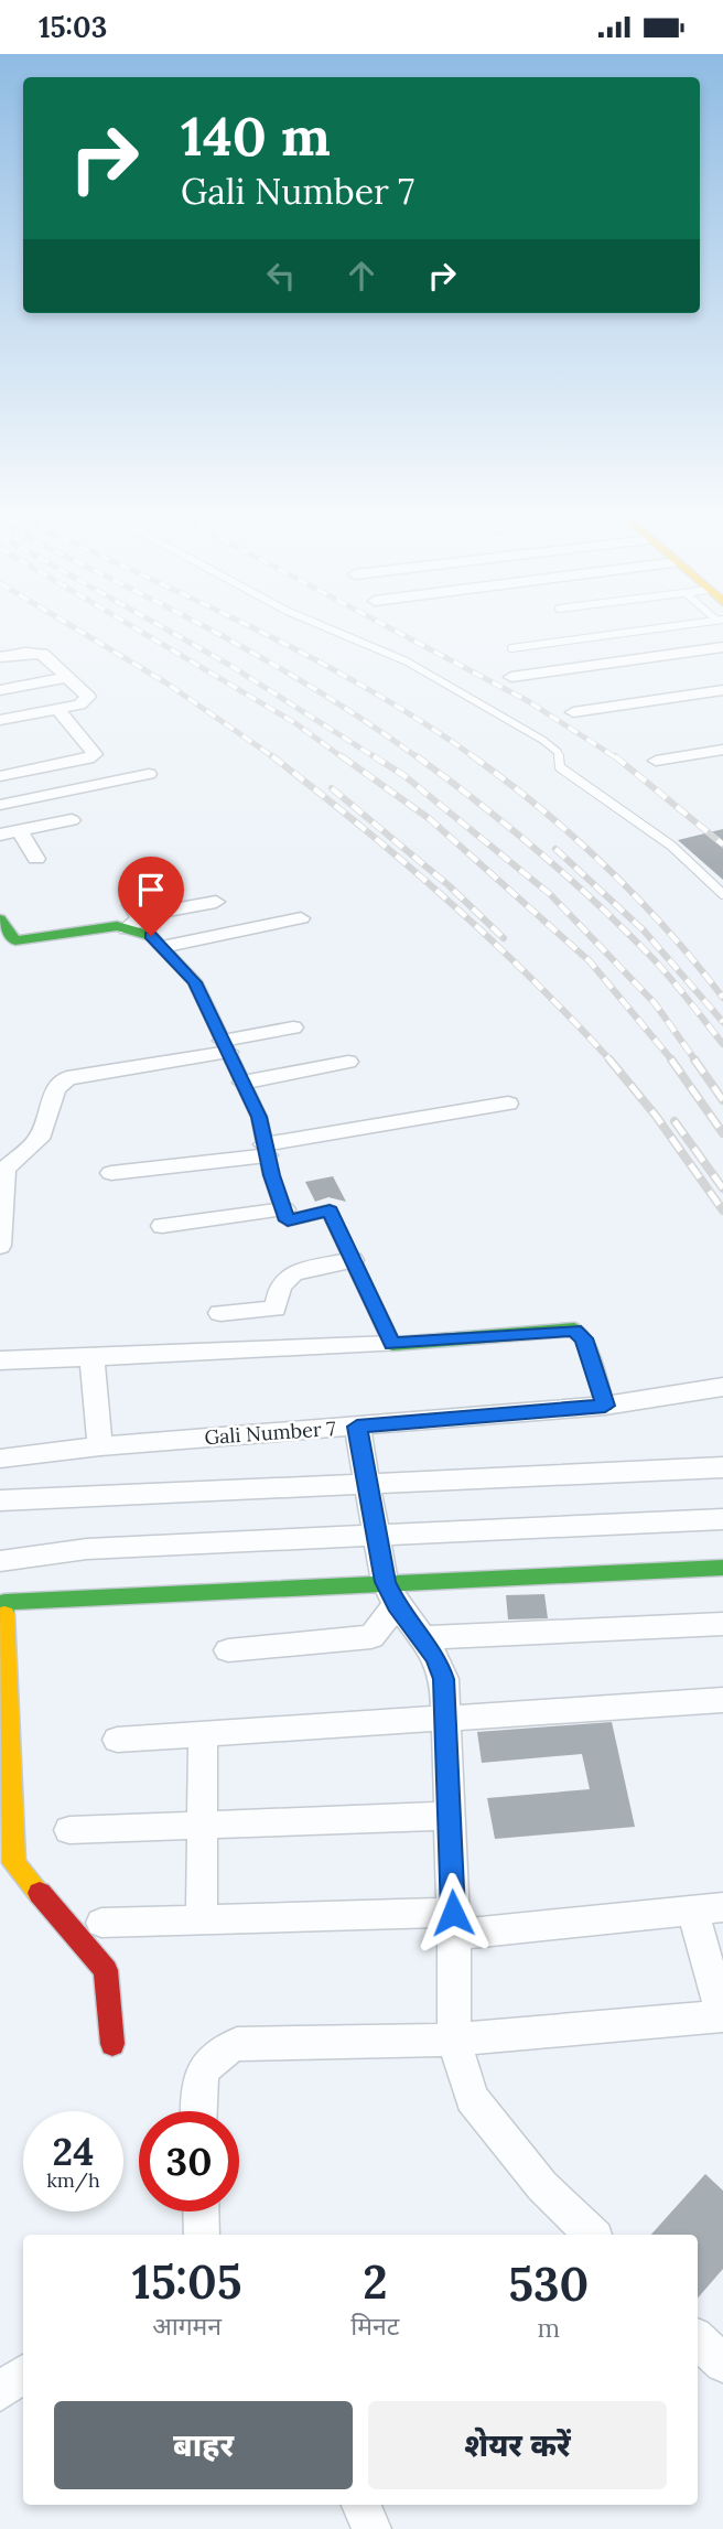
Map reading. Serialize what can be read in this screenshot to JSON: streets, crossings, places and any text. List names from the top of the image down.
{
  "streets": {
    "street": ["Gali Number 7"]
  },
  "page": {
    "status": "15:03",
    "turn": ["140 m", "Gali Number 7"],
    "speed": "24 km/h",
    "limit": "30",
    "eta": [
      "15:05",
      "आगमन",
      "2",
      "मिनट",
      "530",
      "m"
    ],
    "buttons": ["बाहर", "शेयर करें"]
  }
}
